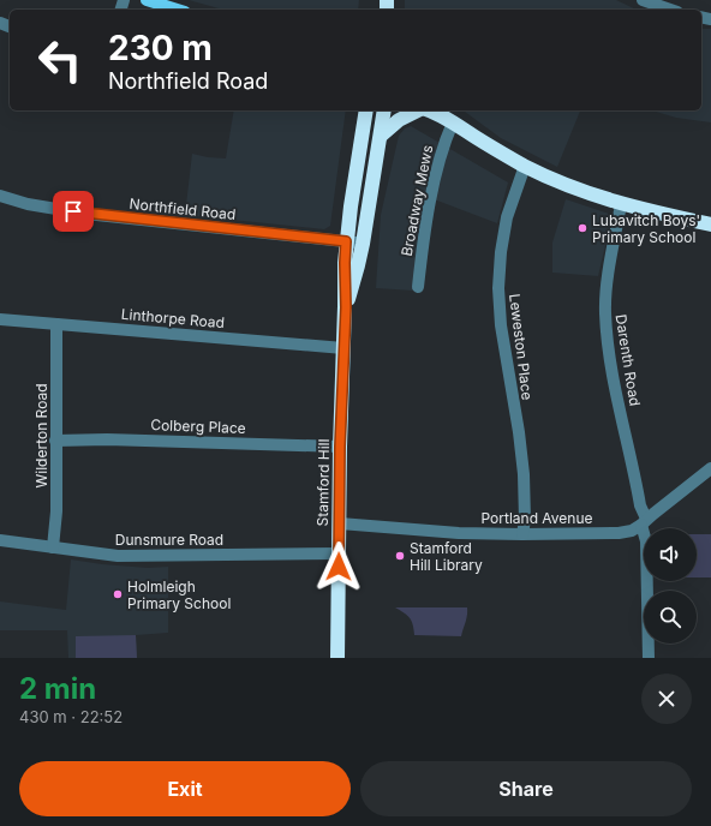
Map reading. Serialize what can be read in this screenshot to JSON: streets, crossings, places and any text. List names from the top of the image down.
{
  "streets": {
    "highway": ["Stamford Hill"],
    "street": [
      "Broadway Mews",
      "Northfield Road",
      "Linthorpe Road",
      "Leweston Place",
      "Darenth Road",
      "Colberg Place",
      "Wilderton Road",
      "Portland Avenue",
      "Dunsmure Road"
    ]
  },
  "crossings": [
    ["Northfield Road", "Stamford Hill"],
    ["Linthorpe Road", "Wilderton Road"],
    ["Linthorpe Road", "Stamford Hill"],
    ["Leweston Place", "Portland Avenue"],
    ["Darenth Road", "Portland Avenue"],
    ["Colberg Place", "Wilderton Road"],
    ["Colberg Place", "Stamford Hill"],
    ["Wilderton Road", "Dunsmure Road"],
    ["Stamford Hill", "Portland Avenue"],
    ["Stamford Hill", "Dunsmure Road"]
  ],
  "places": ["Lubavitch Boys' Primary School", "Stamford Hill Library", "Holmleigh Primary School"],
  "page": {
    "turn": ["230 m", "Northfield Road"],
    "heading": ["2 min", "430 m · 22:52"],
    "buttons": ["Exit", "Share"]
  }
}
